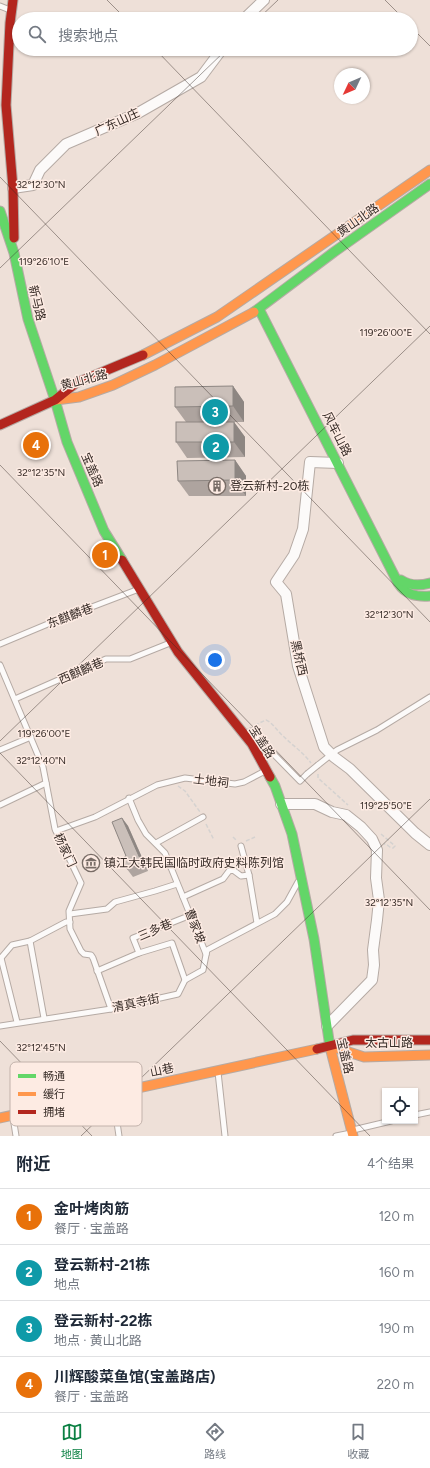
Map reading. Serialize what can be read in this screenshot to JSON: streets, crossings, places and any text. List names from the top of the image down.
{
  "streets": {
    "street": [
      "广东山庄",
      "黄山北路",
      "新马路",
      "风车山路",
      "宝盖路",
      "黑桥西",
      "太古山路",
      "山巷"
    ],
    "lane": [
      "东麒麟巷",
      "西麒麟巷",
      "土地祠",
      "杨家门",
      "曹家坡",
      "三多巷",
      "清真寺街"
    ]
  },
  "crossings": [
    ["黄山北路", "新马路"],
    ["黄山北路", "风车山路"],
    ["黄山北路", "宝盖路"],
    ["新马路", "宝盖路"],
    ["风车山路", "黑桥西"],
    ["宝盖路", "东麒麟巷"],
    ["宝盖路", "西麒麟巷"],
    ["宝盖路", "土地祠"],
    ["宝盖路", "曹家坡"],
    ["宝盖路", "太古山路"],
    ["宝盖路", "山巷"],
    ["西麒麟巷", "杨家门"],
    ["土地祠", "杨家门"],
    ["土地祠", "曹家坡"],
    ["杨家门", "三多巷"],
    ["杨家门", "清真寺街"],
    ["曹家坡", "三多巷"],
    ["曹家坡", "清真寺街"],
    ["三多巷", "清真寺街"],
    ["太古山路", "山巷"]
  ],
  "places": {
    "building": ["登云新村-20栋"],
    "museum": ["镇江大韩民国临时政府史料陈列馆"]
  },
  "legend": ["畅通", "缓行", "拥堵"],
  "north": "bottom left",
  "page": {
    "search": "搜索地点",
    "pins": [
      "3",
      "4",
      "2",
      "1"
    ],
    "heading": ["附近", "4个结果"],
    "list": [
      {
        "mark": "1",
        "name": "金叶烤肉筋",
        "note": "餐厅 · 宝盖路",
        "value": "120 m"
      },
      {
        "mark": "2",
        "name": "登云新村-21栋",
        "note": "地点",
        "value": "160 m"
      },
      {
        "mark": "3",
        "name": "登云新村-22栋",
        "note": "地点 · 黄山北路",
        "value": "190 m"
      },
      {
        "mark": "4",
        "name": "川辉酸菜鱼馆(宝盖路店)",
        "note": "餐厅 · 宝盖路",
        "value": "220 m"
      }
    ],
    "nav": ["地图", "路线", "收藏"]
  },
  "coordinates": [
    "32°12'30\"N",
    "119°26'10\"E",
    "119°26'00\"E",
    "32°12'35\"N",
    "32°12'40\"N",
    "119°25'50\"E",
    "32°12'45\"N"
  ]
}
